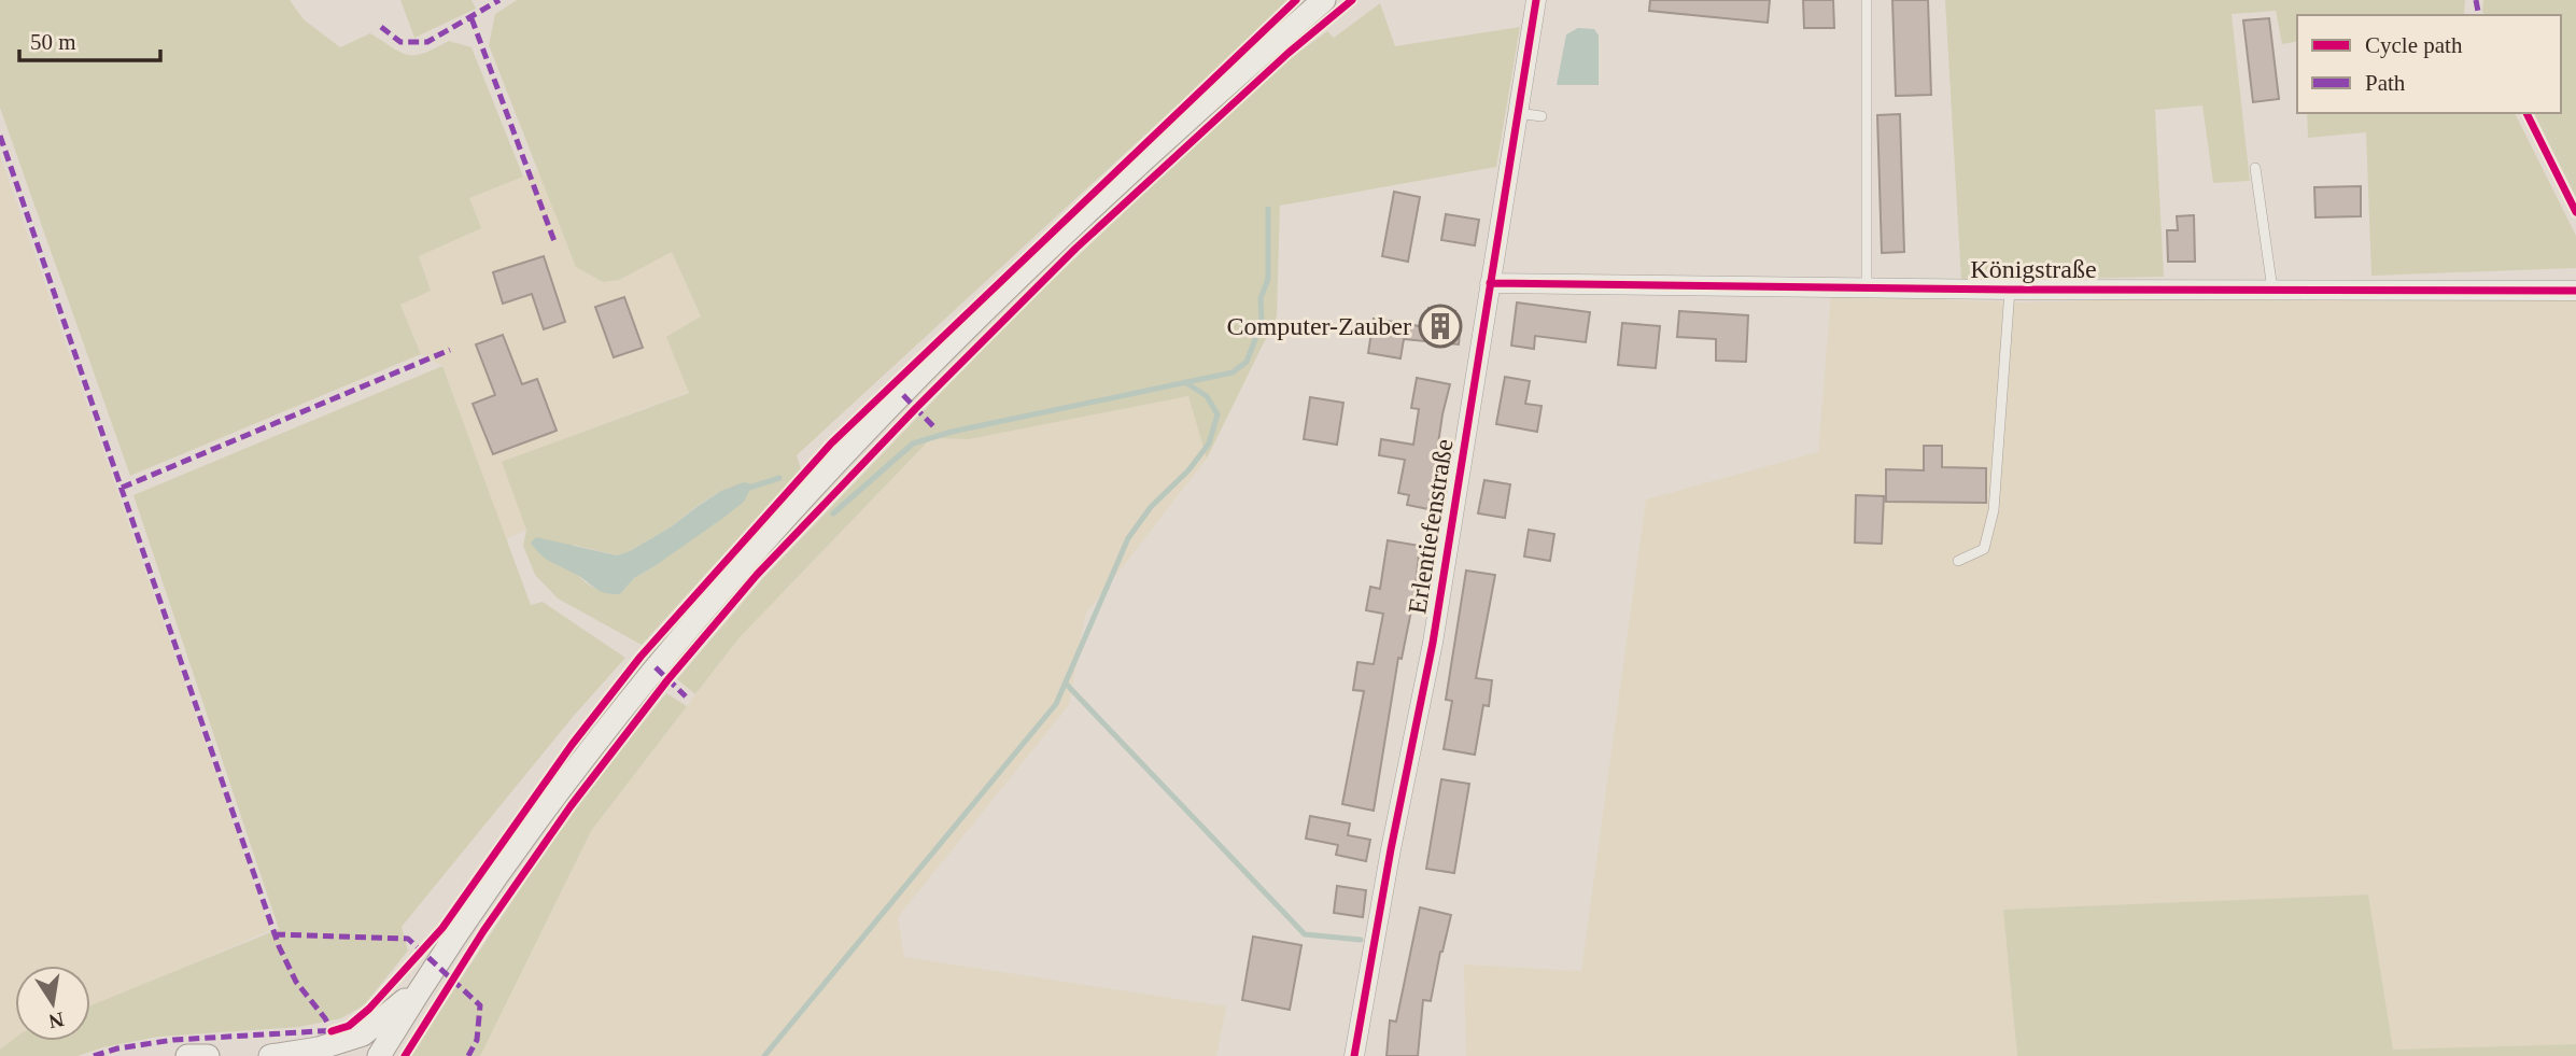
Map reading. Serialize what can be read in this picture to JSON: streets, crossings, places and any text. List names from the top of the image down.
{
  "streets": {
    "street": ["Königstraße", "Erlentiefenstraße"]
  },
  "crossings": [
    ["Königstraße", "Erlentiefenstraße"]
  ],
  "places": {
    "building": ["Computer-Zauber"]
  },
  "legend": ["Cycle path", "Path"],
  "scale_bar": "50 m",
  "north": "bottom"
}
